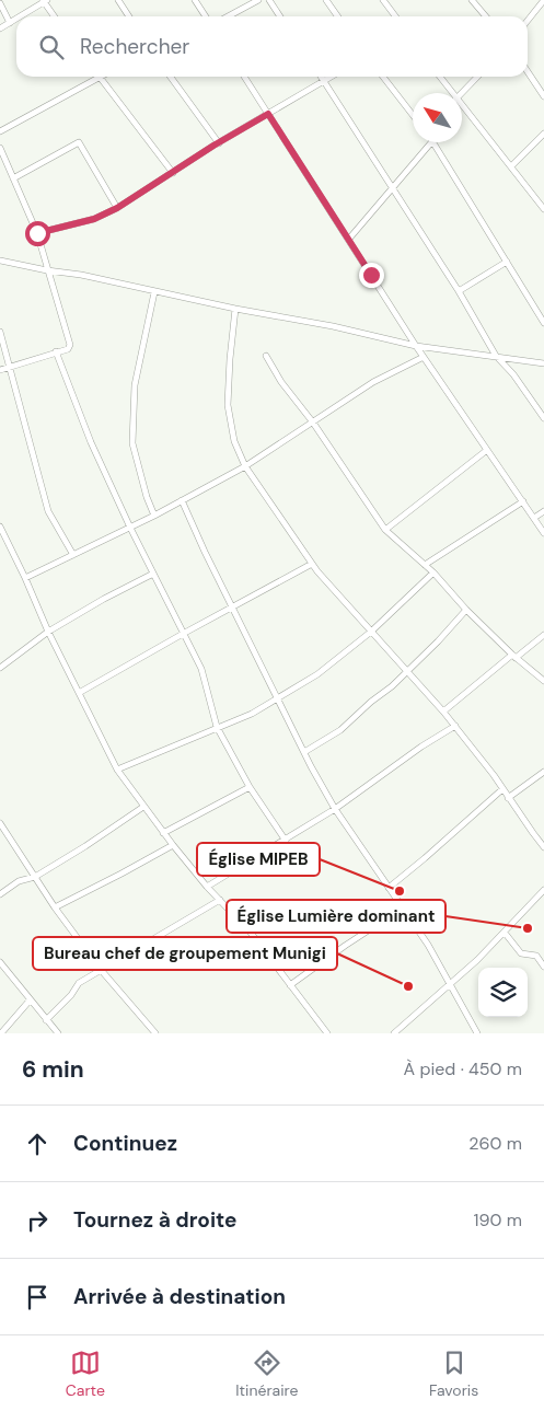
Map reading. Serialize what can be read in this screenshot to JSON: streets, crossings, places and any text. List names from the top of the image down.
{
  "places": ["Église MIPEB", "Église Lumière dominant", "Bureau chef de groupement Munigi"],
  "north": "top left",
  "page": {
    "search": "Rechercher",
    "heading": ["6 min", "À pied · 450 m"],
    "list": [
      ["Continuez", "260 m"],
      ["Tournez à droite", "190 m"],
      "Arrivée à destination"
    ],
    "nav": ["Carte", "Itinéraire", "Favoris"]
  }
}
